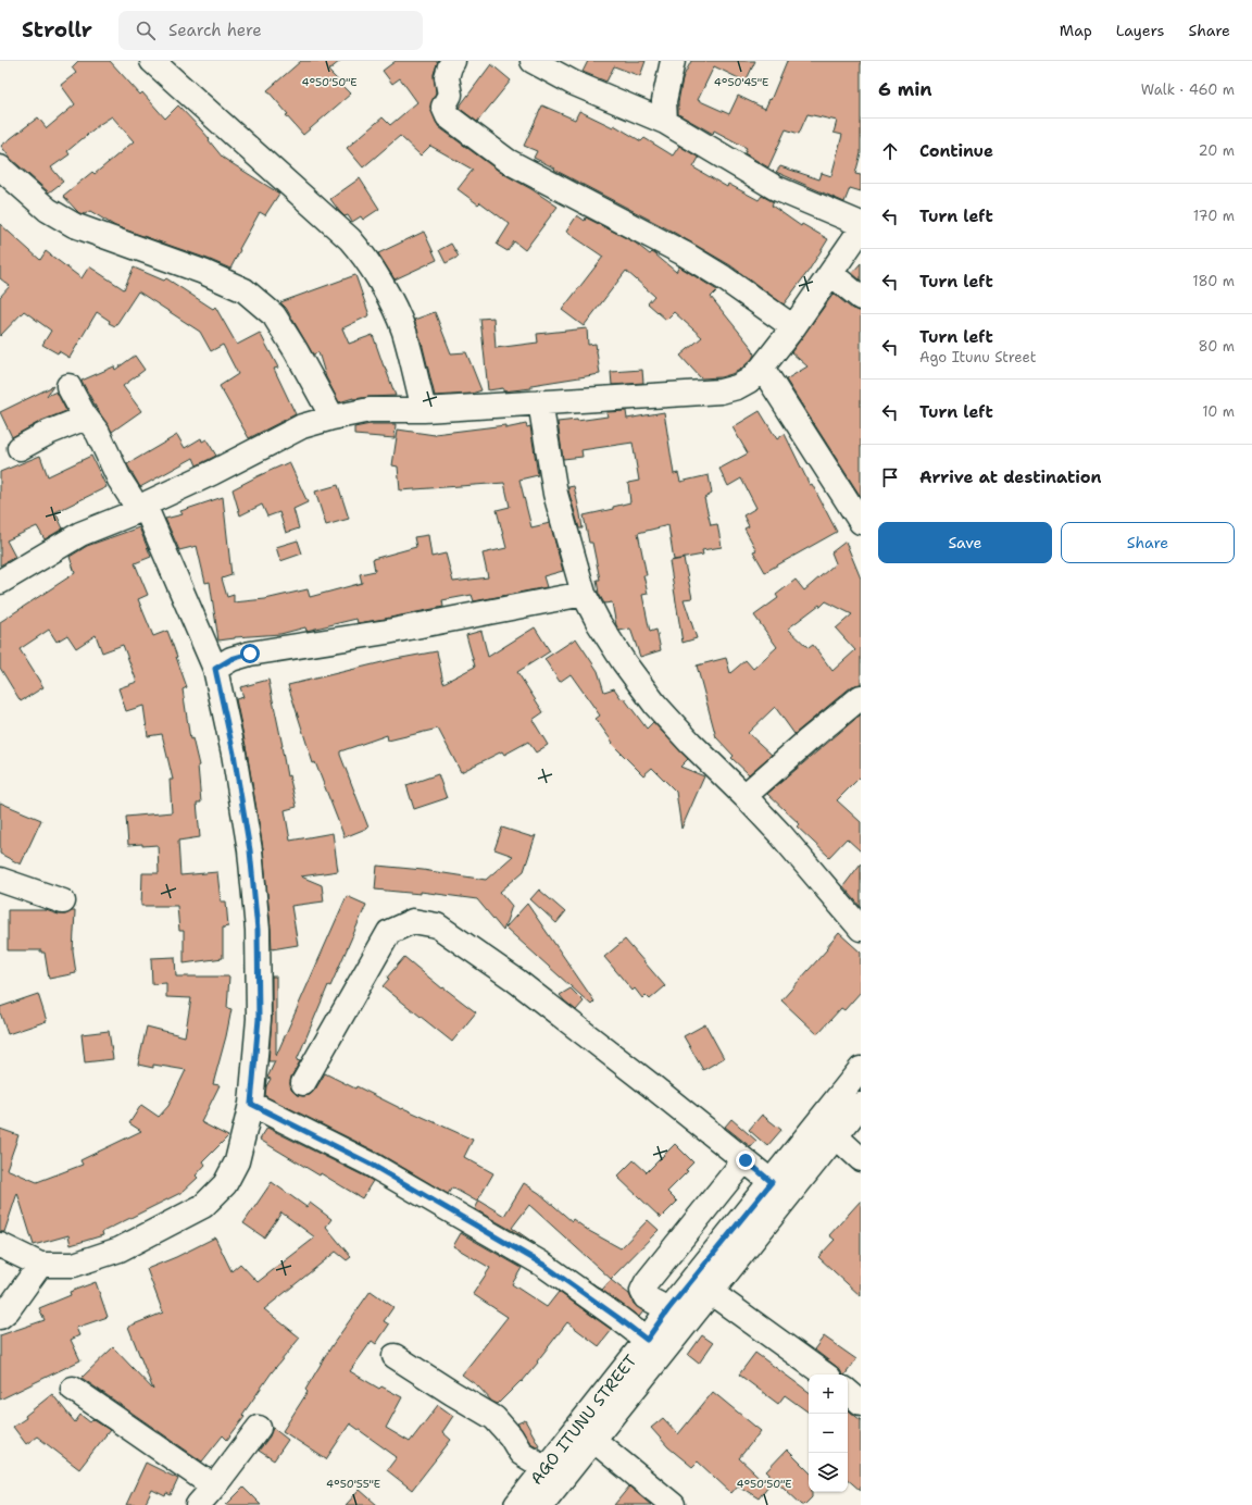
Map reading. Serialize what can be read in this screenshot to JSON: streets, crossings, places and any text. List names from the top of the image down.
{
  "streets": {
    "street": ["AGO ITUNU STREET"]
  },
  "page": {
    "header": "Strollr",
    "search": "Search here",
    "nav": ["Map", "Layers", "Share"],
    "heading": ["6 min", "Walk · 460 m"],
    "list": [
      ["Continue", "20 m"],
      ["Turn left", "170 m"],
      ["Turn left", "180 m"],
      ["Turn left", "Ago Itunu Street", "80 m"],
      ["Turn left", "10 m"],
      "Arrive at destination"
    ],
    "buttons": ["Save", "Share"],
    "map_buttons": ["+", "−"]
  },
  "coordinates": ["4°50'50\"E", "4°50'45\"E", "4°50'55\"E"]
}
